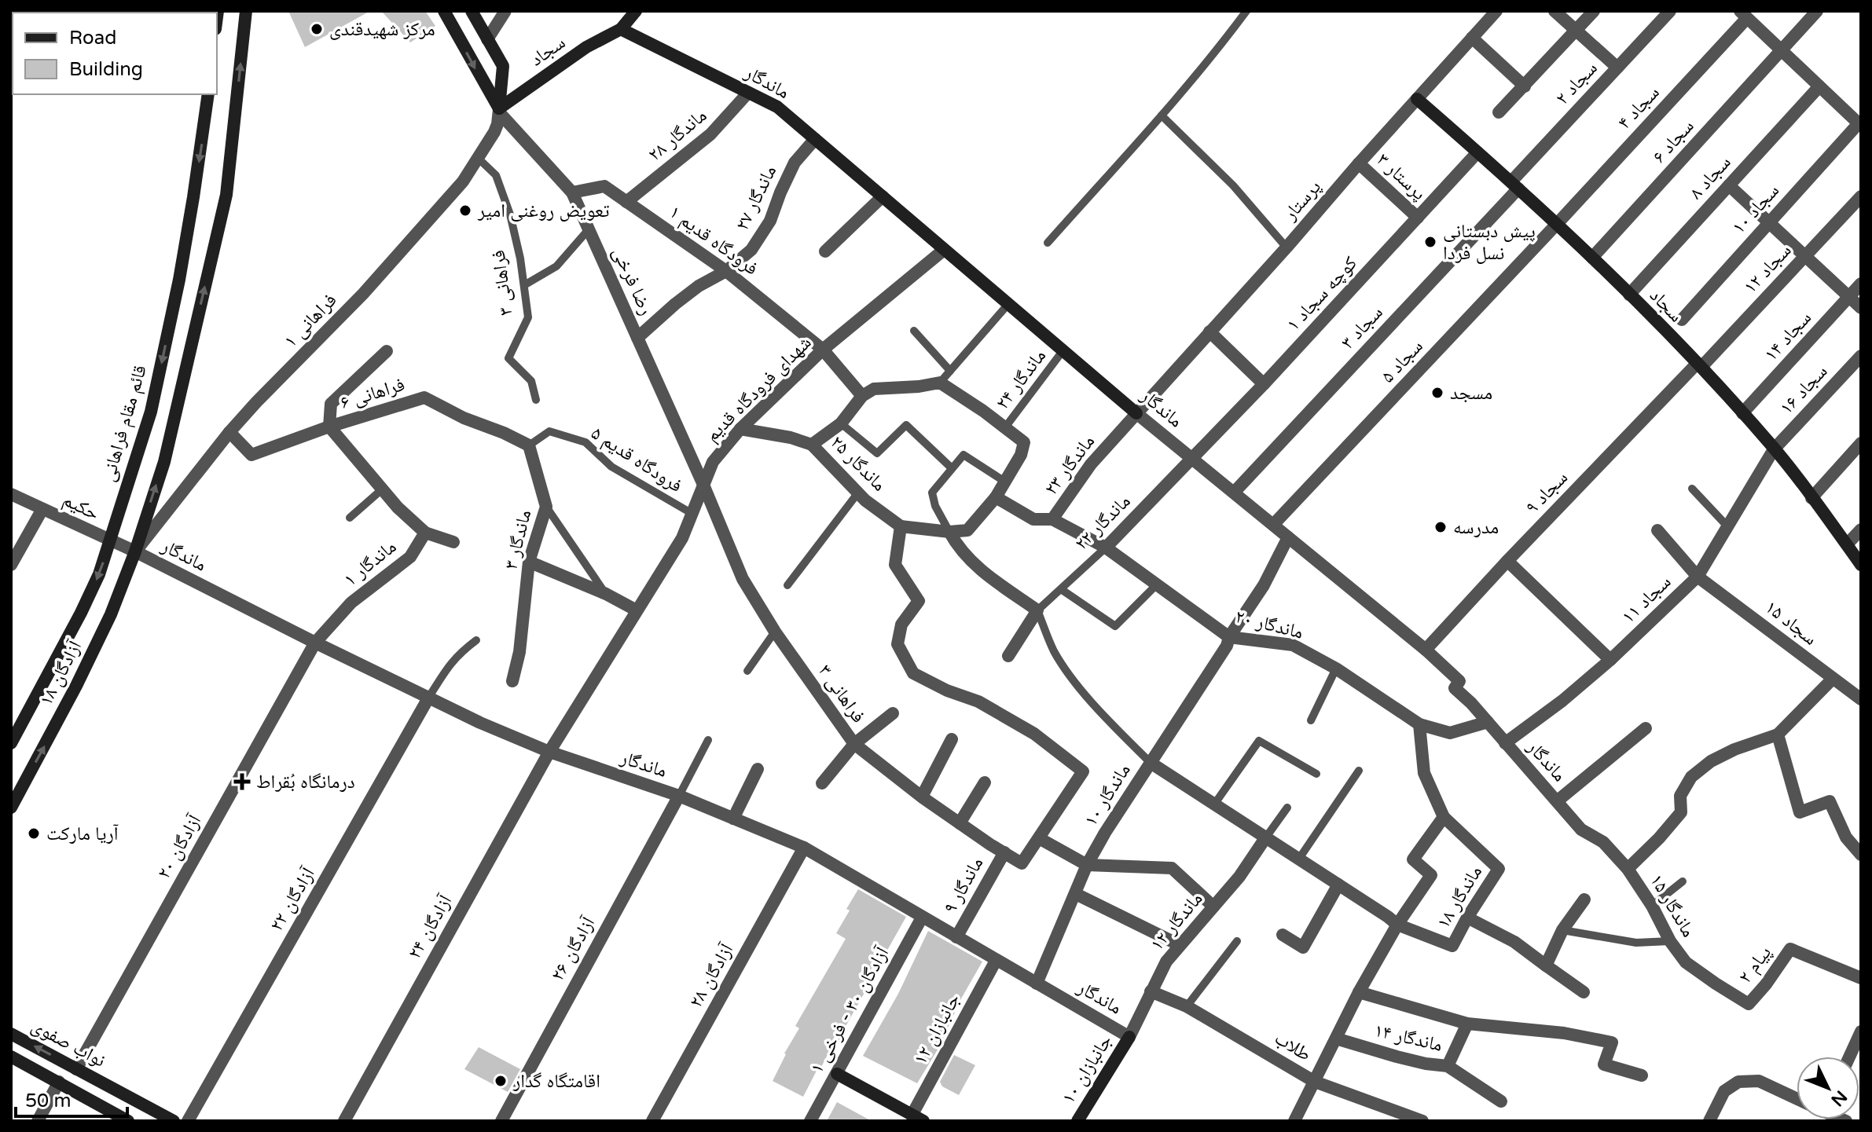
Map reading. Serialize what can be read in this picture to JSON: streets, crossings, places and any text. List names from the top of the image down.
{
  "streets": {
    "street": [
      "سجاد",
      "ماندگار",
      "سجاد ۲",
      "سجاد ۴",
      "ماندگار ۲۸",
      "سجاد ۶",
      "پرستار ۳",
      "سجاد ۸",
      "ماندگار ۲۷",
      "پرستار",
      "سجاد ۱۰",
      "فرودگاه قدیم ۱",
      "سجاد ۱۲",
      "رضا فرخی",
      "فراهانی ۳",
      "کوچه سجاد ۱",
      "فراهانی ۱",
      "سجاد ۳",
      "سجاد ۱۴",
      "سجاد ۵",
      "شهدای فرودگاه قدیم",
      "سجاد ۱۶",
      "فراهانی ۶",
      "قائم مقام فراهانی",
      "ماندگار ۲۵",
      "ماندگار ۲۳",
      "سجاد ۹",
      "حکیم",
      "ماندگار ۲۲",
      "ماندگار ۳",
      "ماندگار ۱",
      "سجاد ۱۱",
      "سجاد ۱۵",
      "ماندگار ۲۰",
      "آزادگان ۱۸",
      "ماندگار ۱۰",
      "آزادگان ۲۰",
      "ماندگار ۹",
      "ماندگار ۱۸",
      "آزادگان ۲۲",
      "ماندگار ۱۵",
      "ماندگار ۱۲",
      "آزادگان ۲۴",
      "آزادگان ۲۶",
      "پیام ۲",
      "آزادگان ۲۸",
      "آزادگان ۳۰ - فرخی ۱",
      "جانبازان ۱۲",
      "ماندگار ۱۴",
      "نواب صفوی",
      "طلاب",
      "جانبازان ۱۰"
    ],
    "lane": ["ماندگار ۲۴", "فرودگاه قدیم ۵"]
  },
  "crossings": [
    ["سجاد", "ماندگار"],
    ["سجاد", "سجاد ۲"],
    ["سجاد", "سجاد ۴"],
    ["سجاد", "سجاد ۶"],
    ["سجاد", "سجاد ۸"],
    ["سجاد", "پرستار"],
    ["سجاد", "سجاد ۱۲"],
    ["سجاد", "رضا فرخی"],
    ["سجاد", "کوچه سجاد ۱"],
    ["سجاد", "فراهانی ۱"],
    ["سجاد", "سجاد ۳"],
    ["سجاد", "سجاد ۱۴"],
    ["سجاد", "سجاد ۵"],
    ["سجاد", "سجاد ۱۶"],
    ["سجاد", "سجاد ۹"],
    ["سجاد", "سجاد ۱۱"],
    ["ماندگار", "ماندگار ۲۸"],
    ["ماندگار", "ماندگار ۲۷"],
    ["ماندگار", "پرستار"],
    ["ماندگار", "کوچه سجاد ۱"],
    ["ماندگار", "فراهانی ۱"],
    ["ماندگار", "سجاد ۳"],
    ["ماندگار", "سجاد ۵"],
    ["ماندگار", "ماندگار ۲۴"],
    ["ماندگار", "شهدای فرودگاه قدیم"],
    ["ماندگار", "ماندگار ۲۳"],
    ["ماندگار", "سجاد ۹"],
    ["ماندگار", "حکیم"],
    ["ماندگار", "ماندگار ۲۲"],
    ["ماندگار", "ماندگار ۱"],
    ["ماندگار", "سجاد ۱۱"],
    ["ماندگار", "ماندگار ۲۰"],
    ["ماندگار", "آزادگان ۱۸"],
    ["ماندگار", "ماندگار ۱۰"],
    ["ماندگار", "آزادگان ۲۰"],
    ["ماندگار", "ماندگار ۹"],
    ["ماندگار", "آزادگان ۲۲"],
    ["ماندگار", "ماندگار ۱۵"],
    ["ماندگار", "ماندگار ۱۲"],
    ["ماندگار", "آزادگان ۲۴"],
    ["ماندگار", "آزادگان ۲۶"],
    ["ماندگار", "آزادگان ۲۸"],
    ["ماندگار", "آزادگان ۳۰ - فرخی ۱"],
    ["ماندگار", "جانبازان ۱۲"],
    ["ماندگار", "جانبازان ۱۰"],
    ["سجاد ۲", "سجاد ۳"],
    ["سجاد ۴", "سجاد ۵"],
    ["ماندگار ۲۸", "فرودگاه قدیم ۱"],
    ["پرستار ۳", "پرستار"],
    ["پرستار ۳", "کوچه سجاد ۱"],
    ["ماندگار ۲۷", "فرودگاه قدیم ۱"],
    ["ماندگار ۲۷", "رضا فرخی"],
    ["پرستار", "ماندگار ۲۳"],
    ["فرودگاه قدیم ۱", "رضا فرخی"],
    ["فرودگاه قدیم ۱", "شهدای فرودگاه قدیم"],
    ["فرودگاه قدیم ۱", "ماندگار ۲۵"],
    ["سجاد ۱۲", "سجاد ۹"],
    ["رضا فرخی", "فراهانی ۳"],
    ["رضا فرخی", "فراهانی ۱"],
    ["رضا فرخی", "شهدای فرودگاه قدیم"],
    ["فراهانی ۳", "فراهانی ۱"],
    ["فراهانی ۳", "شهدای فرودگاه قدیم"],
    ["فراهانی ۳", "ماندگار ۹"],
    ["کوچه سجاد ۱", "ماندگار ۲۲"],
    ["فراهانی ۱", "فراهانی ۶"],
    ["فراهانی ۱", "حکیم"],
    ["فراهانی ۱", "آزادگان ۱۸"],
    ["شهدای فرودگاه قدیم", "فرودگاه قدیم ۵"],
    ["شهدای فرودگاه قدیم", "آزادگان ۲۴"],
    ["سجاد ۱۶", "سجاد ۱۱"],
    ["فراهانی ۶", "فرودگاه قدیم ۵"],
    ["فراهانی ۶", "ماندگار ۳"],
    ["فراهانی ۶", "ماندگار ۱"],
    ["قائم مقام فراهانی", "حکیم"],
    ["فرودگاه قدیم ۵", "ماندگار ۳"],
    ["ماندگار ۲۳", "ماندگار ۲۰"],
    ["حکیم", "آزادگان ۱۸"],
    ["ماندگار ۲۲", "ماندگار ۲۰"],
    ["ماندگار ۱", "آزادگان ۲۰"],
    ["سجاد ۱۱", "سجاد ۱۵"],
    ["ماندگار ۲۰", "ماندگار ۱۰"],
    ["آزادگان ۲۰", "نواب صفوی"],
    ["ماندگار ۱۵", "پیام ۲"],
    ["ماندگار ۱۲", "طلاب"],
    ["ماندگار ۱۲", "جانبازان ۱۰"]
  ],
  "one_way": ["آزادگان ۱۸"],
  "places": {
    "other": [
      "مرکز شهیدقندی",
      "تعویض روغنی امیر",
      "پیش دبستانی نسل فردا",
      "مسجد",
      "مدرسه",
      "آریا مارکت",
      "اقامتگاه گدار"
    ],
    "health": ["درمانگاه بُقراط"]
  },
  "legend": ["Road", "Building"],
  "scale_bar": "50 m",
  "north": "bottom right"
}
